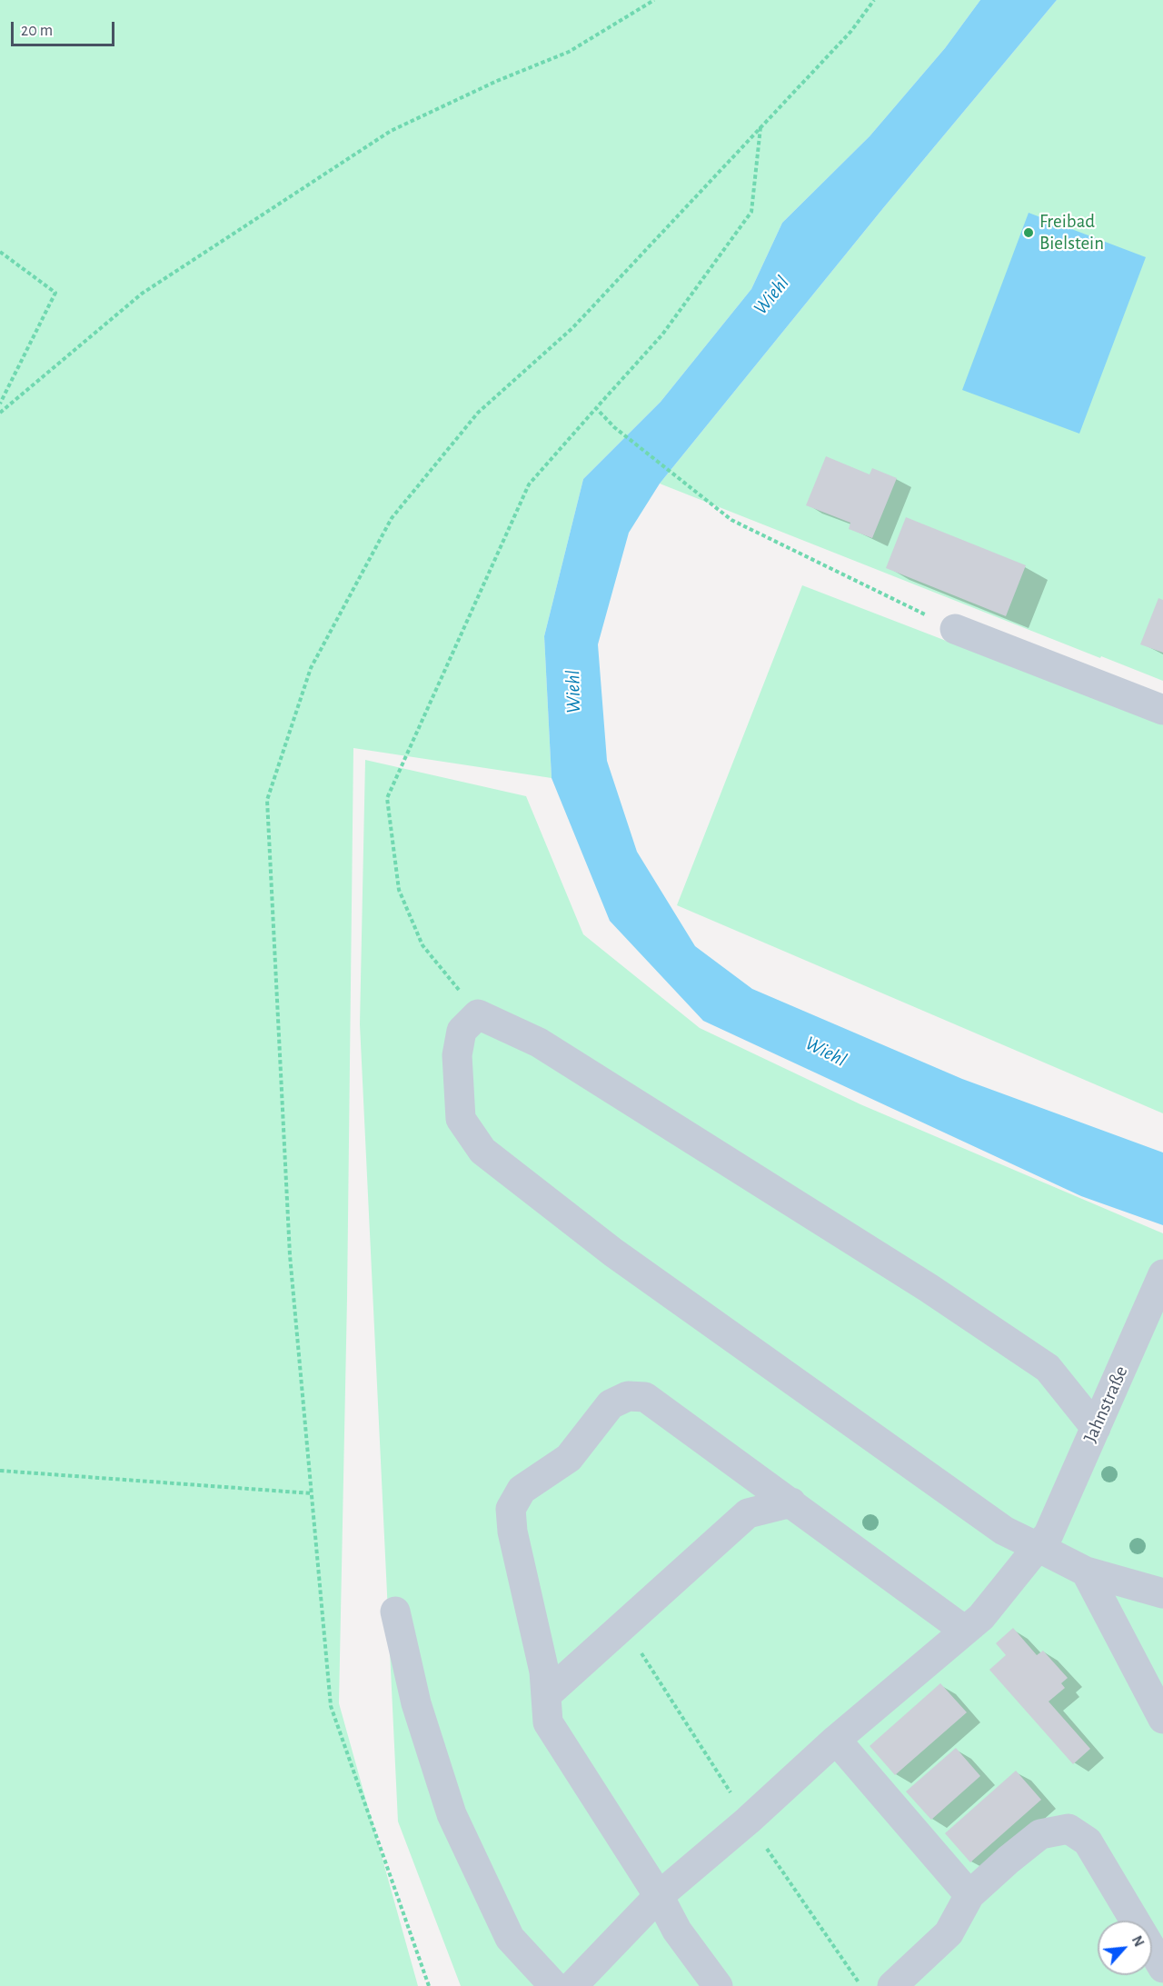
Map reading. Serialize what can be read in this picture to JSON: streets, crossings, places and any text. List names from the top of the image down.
{
  "streets": {
    "street": ["Jahnstraße"]
  },
  "water": ["Wiehl"],
  "places": ["Freibad Bielstein"],
  "scale_bar": "20 m",
  "north": "top right"
}
